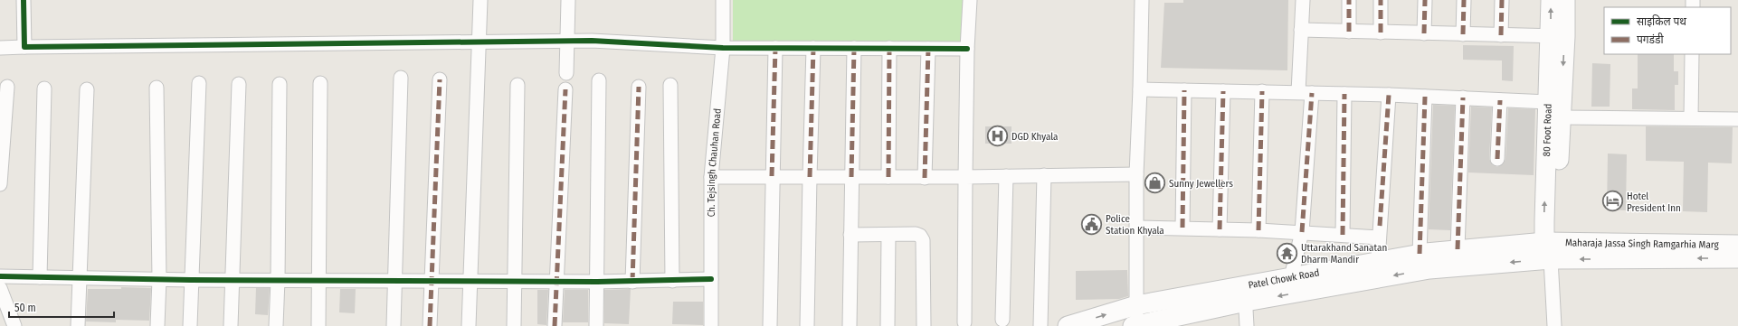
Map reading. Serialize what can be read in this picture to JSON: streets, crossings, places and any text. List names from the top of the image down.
{
  "streets": {
    "street": [
      "80 Foot Road",
      "Ch. Tejsingh Chauhan Road",
      "Maharaja Jassa Singh Ramgarhia Marg",
      "Patel Chowk Road"
    ]
  },
  "crossings": [
    ["80 Foot Road", "Maharaja Jassa Singh Ramgarhia Marg"],
    ["80 Foot Road", "Patel Chowk Road"],
    ["Maharaja Jassa Singh Ramgarhia Marg", "Patel Chowk Road"]
  ],
  "places": {
    "hospital": ["DGD Khyala"],
    "shop": ["Sunny Jewellers"],
    "hotel": ["Hotel President Inn"],
    "public building": ["Police Station Khyala"],
    "temple": ["Uttarakhand Sanatan Dharm Mandir"]
  },
  "legend": ["साइकिल पथ", "पगडंडी"],
  "scale_bar": "50 m"
}
